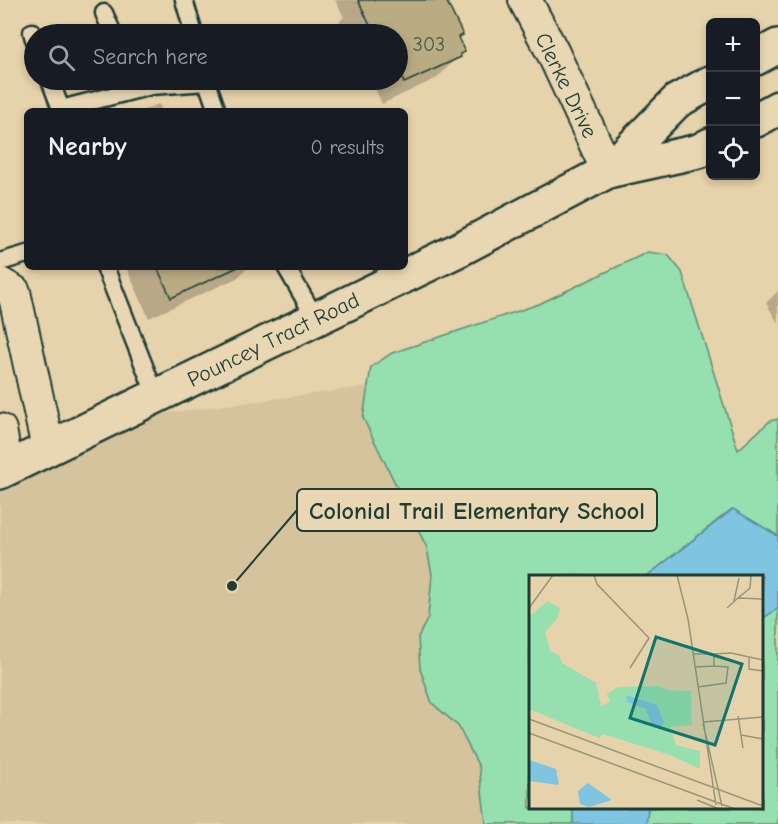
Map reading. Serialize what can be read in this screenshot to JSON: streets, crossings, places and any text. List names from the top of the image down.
{
  "streets": {
    "main road": ["Pouncey Tract Road"],
    "street": ["Clerke Drive"]
  },
  "crossings": [
    ["Clerke Drive", "Pouncey Tract Road"]
  ],
  "places": ["Colonial Trail Elementary School"],
  "house_numbers": ["303"],
  "page": {
    "map_buttons": ["+", "−"],
    "search": "Search here",
    "heading": ["Nearby", "0 results"]
  }
}
